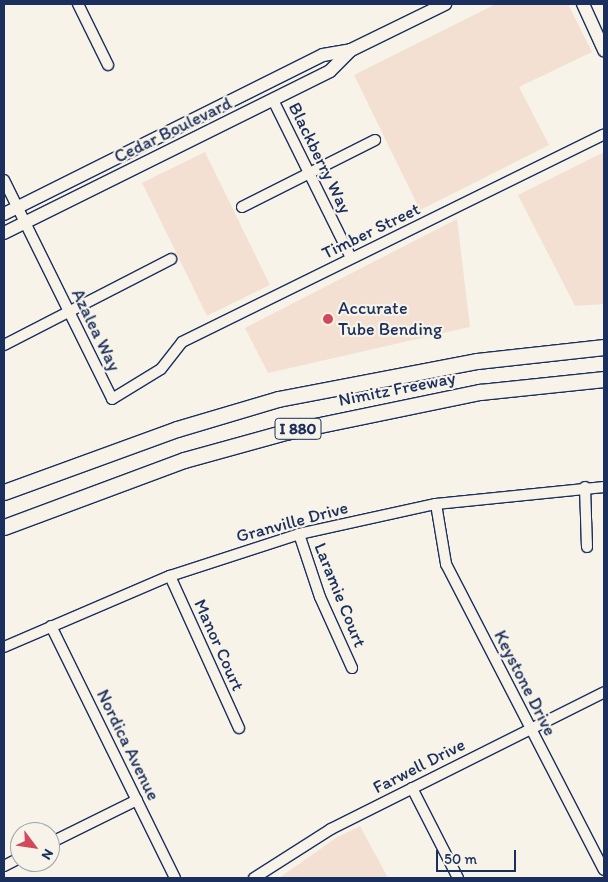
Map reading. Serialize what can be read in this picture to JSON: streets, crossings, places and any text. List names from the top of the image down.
{
  "streets": {
    "highway": ["Nimitz Freeway", "I 880"],
    "main road": ["Cedar Boulevard"],
    "street": [
      "Blackberry Way",
      "Timber Street",
      "Azalea Way",
      "Granville Drive",
      "Laramie Court",
      "Manor Court",
      "Keystone Drive",
      "Nordica Avenue",
      "Farwell Drive"
    ]
  },
  "crossings": [
    ["Cedar Boulevard", "Blackberry Way"],
    ["Cedar Boulevard", "Azalea Way"],
    ["Blackberry Way", "Timber Street"],
    ["Timber Street", "Azalea Way"],
    ["Granville Drive", "Laramie Court"],
    ["Granville Drive", "Manor Court"],
    ["Granville Drive", "Keystone Drive"],
    ["Granville Drive", "Nordica Avenue"],
    ["Keystone Drive", "Farwell Drive"]
  ],
  "places": ["Accurate Tube Bending"],
  "scale_bar": "50 m",
  "north": "bottom right"
}
